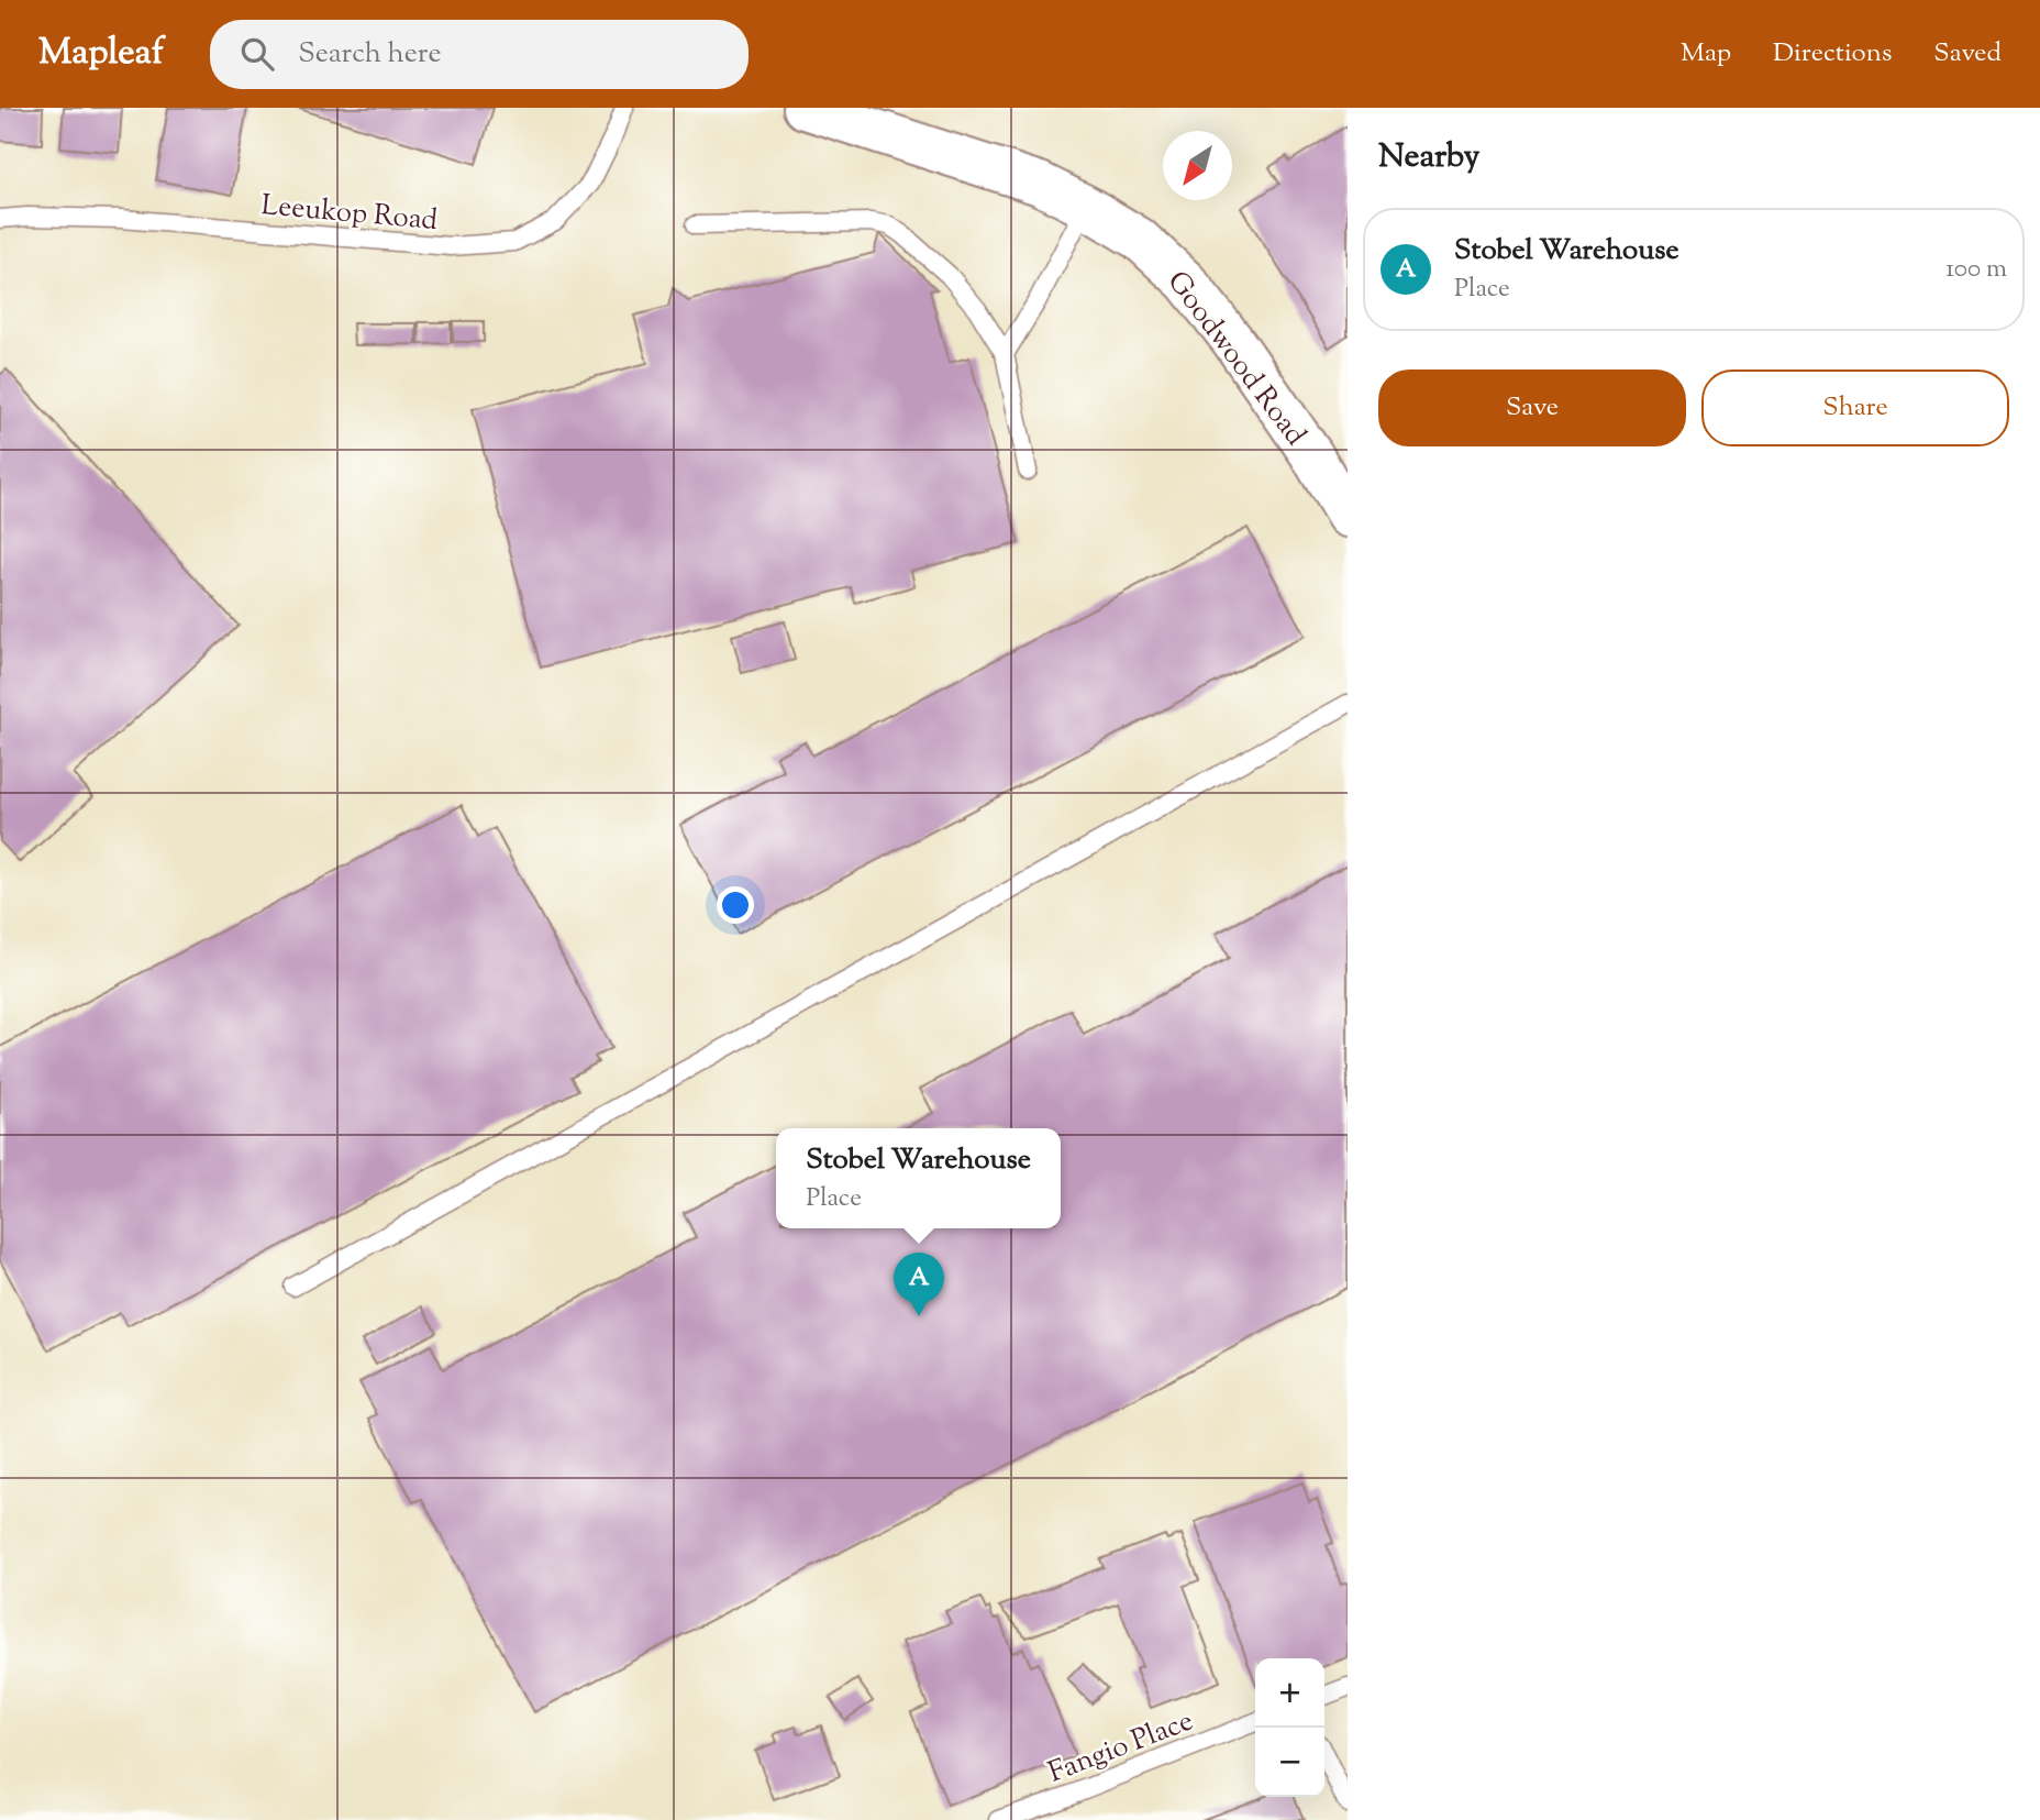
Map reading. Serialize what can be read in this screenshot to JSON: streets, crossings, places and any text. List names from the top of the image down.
{
  "streets": {
    "street": ["Goodwood Road"],
    "lane": ["Leeukop Road", "Fangio Place"]
  },
  "north": "bottom left",
  "page": {
    "header": "Mapleaf",
    "search": "Search here",
    "nav": ["Map", "Directions", "Saved"],
    "heading": "Nearby",
    "list": [
      {
        "mark": "A",
        "name": "Stobel Warehouse",
        "note": "Place",
        "value": "100 m"
      }
    ],
    "buttons": ["Save", "Share"],
    "popup": ["Stobel Warehouse", "Place"],
    "pins": "A",
    "map_buttons": ["+", "−"]
  }
}
